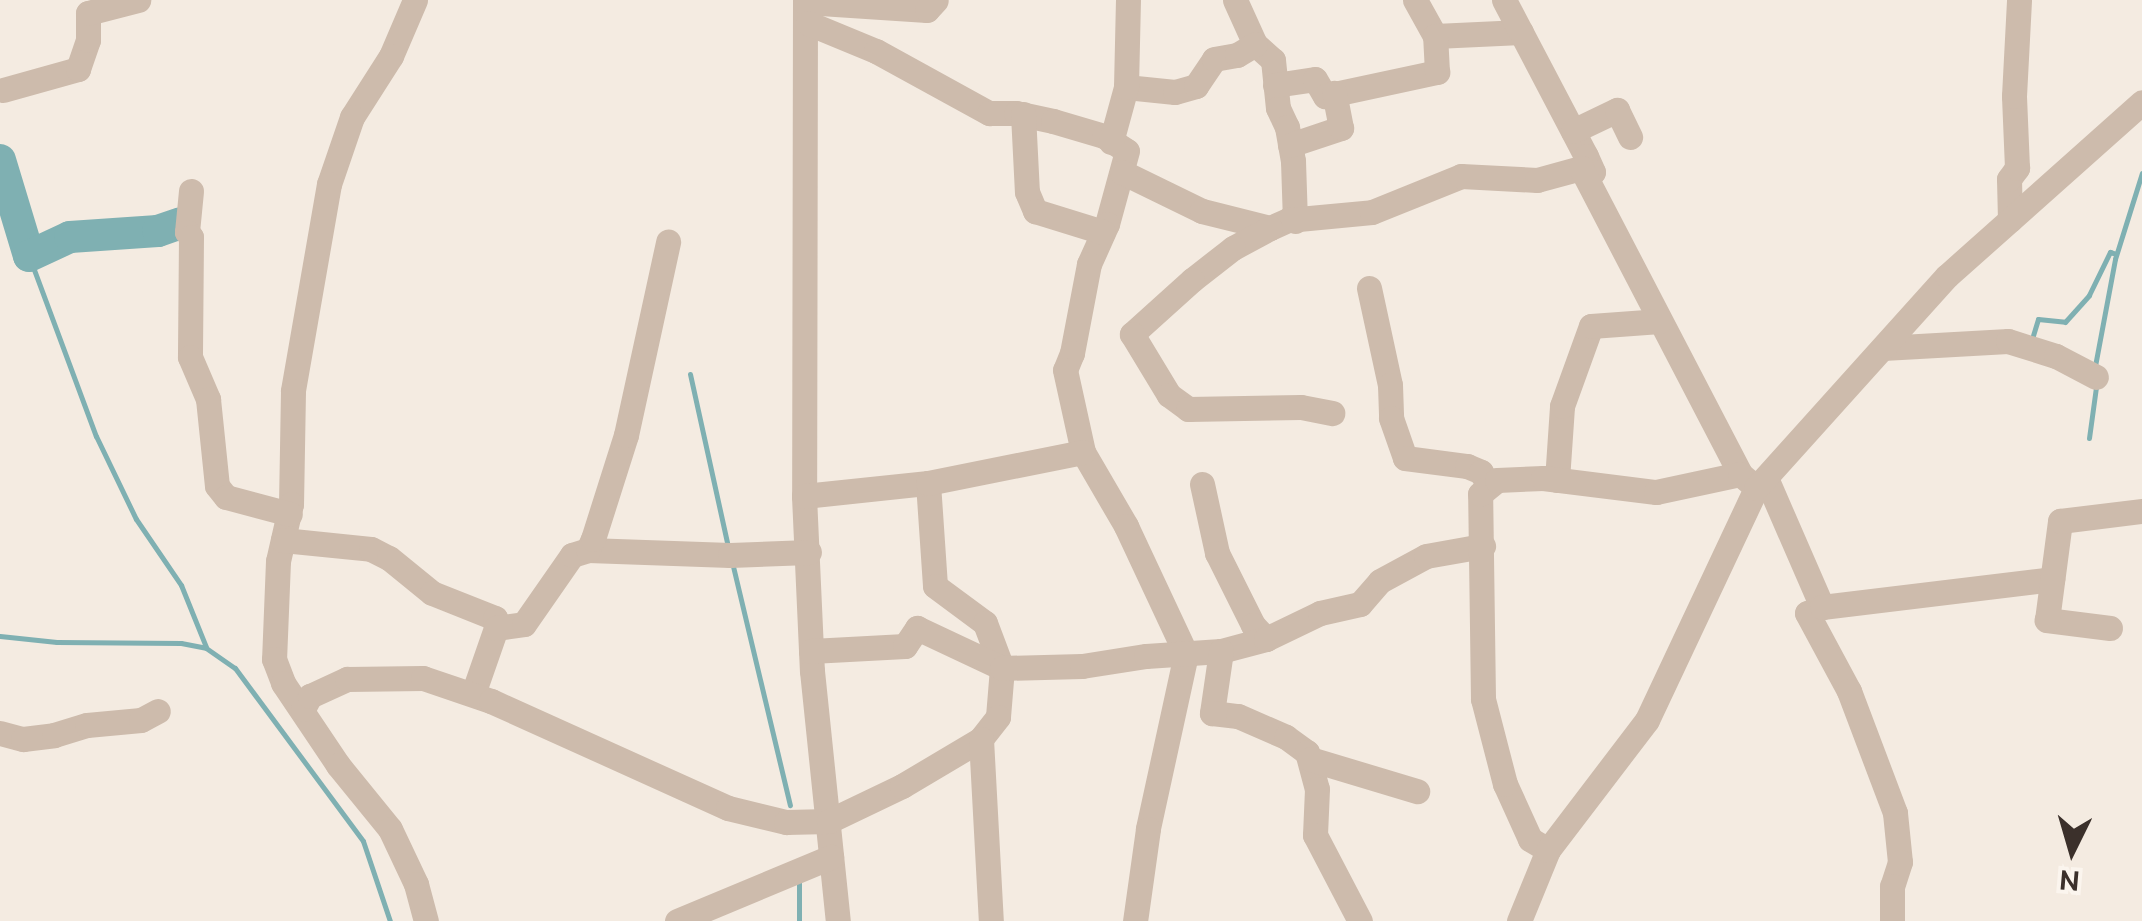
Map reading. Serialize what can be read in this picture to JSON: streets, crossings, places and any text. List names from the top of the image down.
{
  "north": "bottom"
}
